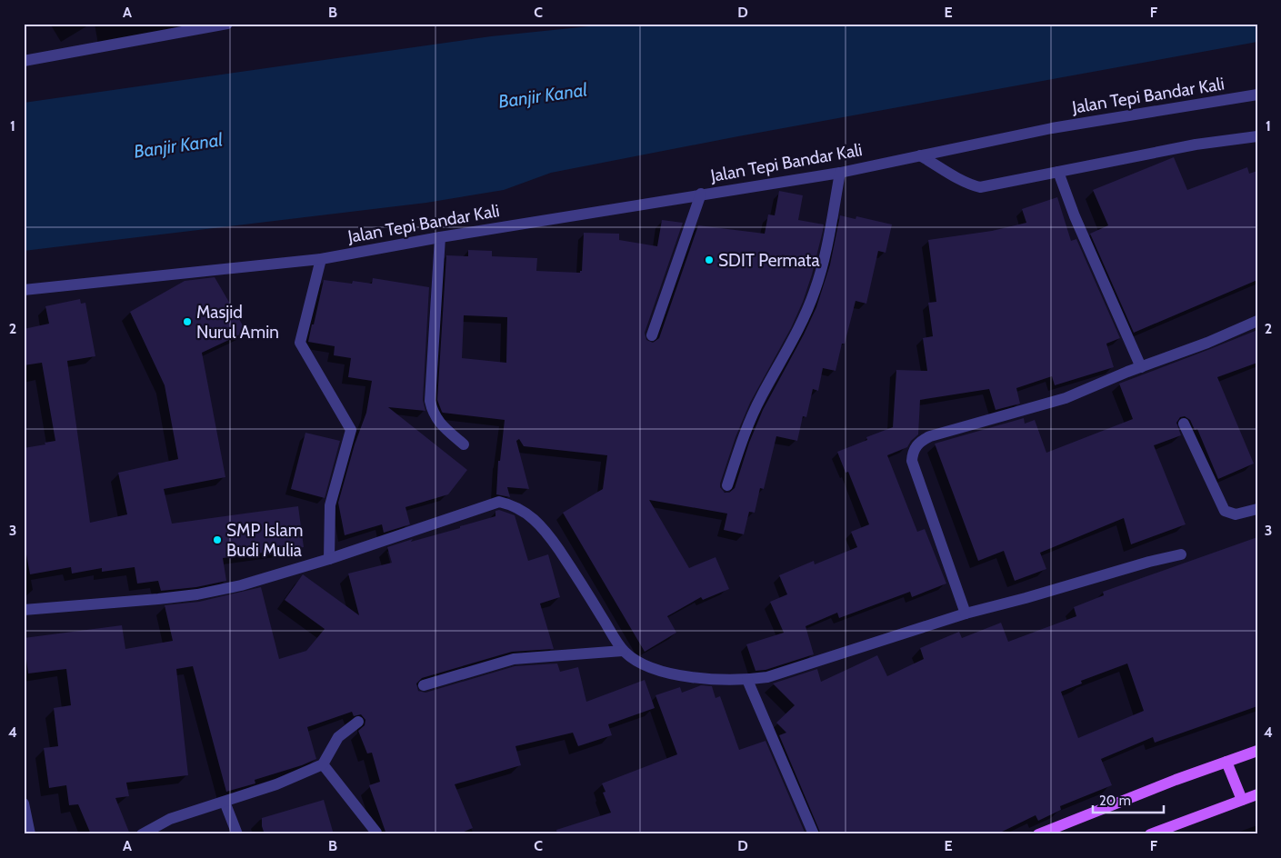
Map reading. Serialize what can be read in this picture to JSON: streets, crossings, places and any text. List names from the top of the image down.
{
  "streets": {
    "street": ["Jalan Tepi Bandar Kali"]
  },
  "water": ["Banjir Kanal"],
  "places": ["SDIT Permata", "Masjid Nurul Amin", "SMP Islam Budi Mulia"],
  "scale_bar": "20 m",
  "grid": {
    "columns": [
      "A",
      "B",
      "C",
      "D",
      "E",
      "F"
    ],
    "rows": [
      "1",
      "2",
      "3",
      "4"
    ]
  }
}
